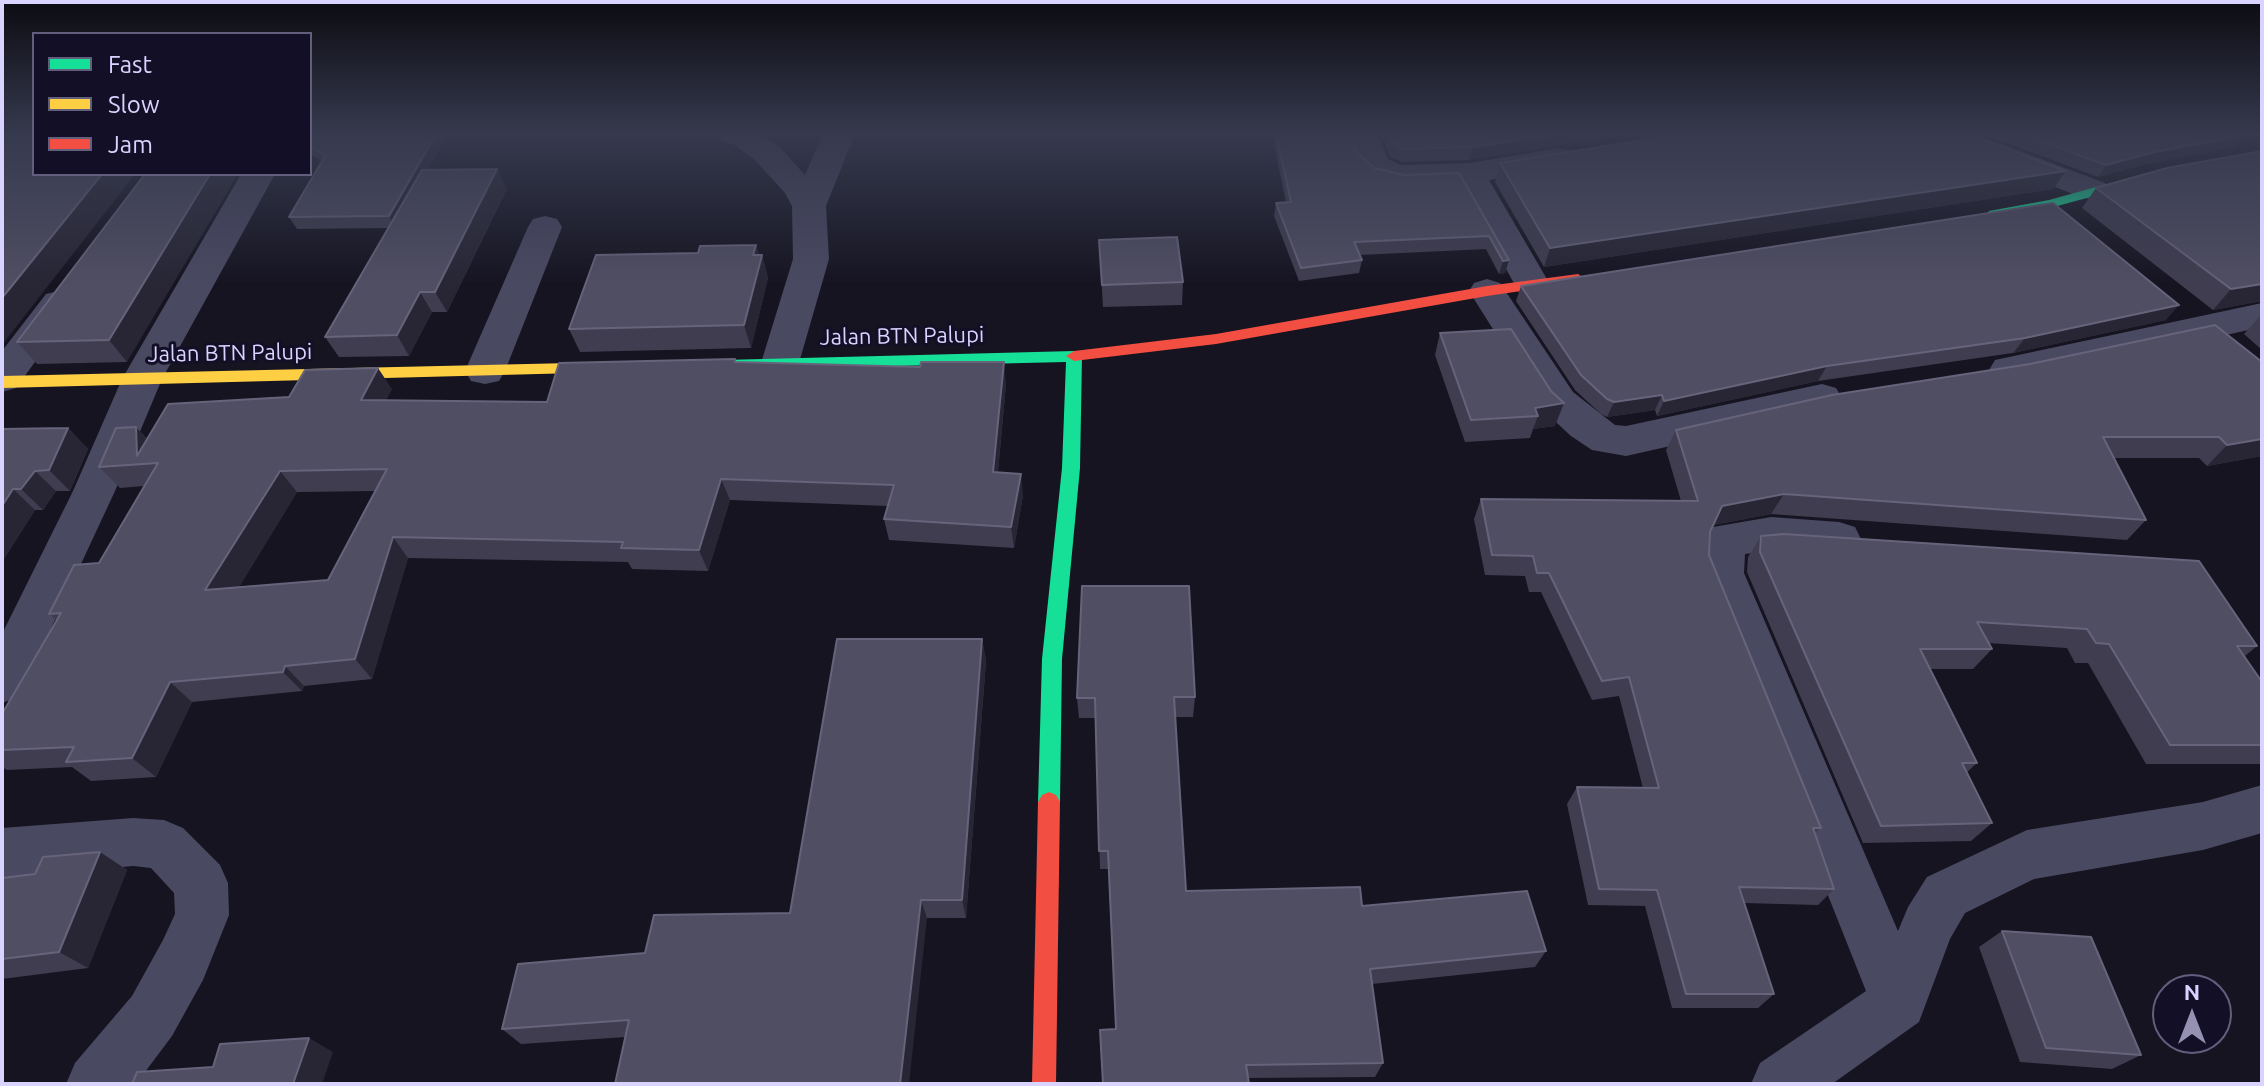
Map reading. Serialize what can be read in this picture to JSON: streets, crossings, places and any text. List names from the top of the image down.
{
  "streets": {
    "street": ["Jalan BTN Palupi"]
  },
  "legend": ["Fast", "Slow", "Jam"],
  "north": "top"
}
